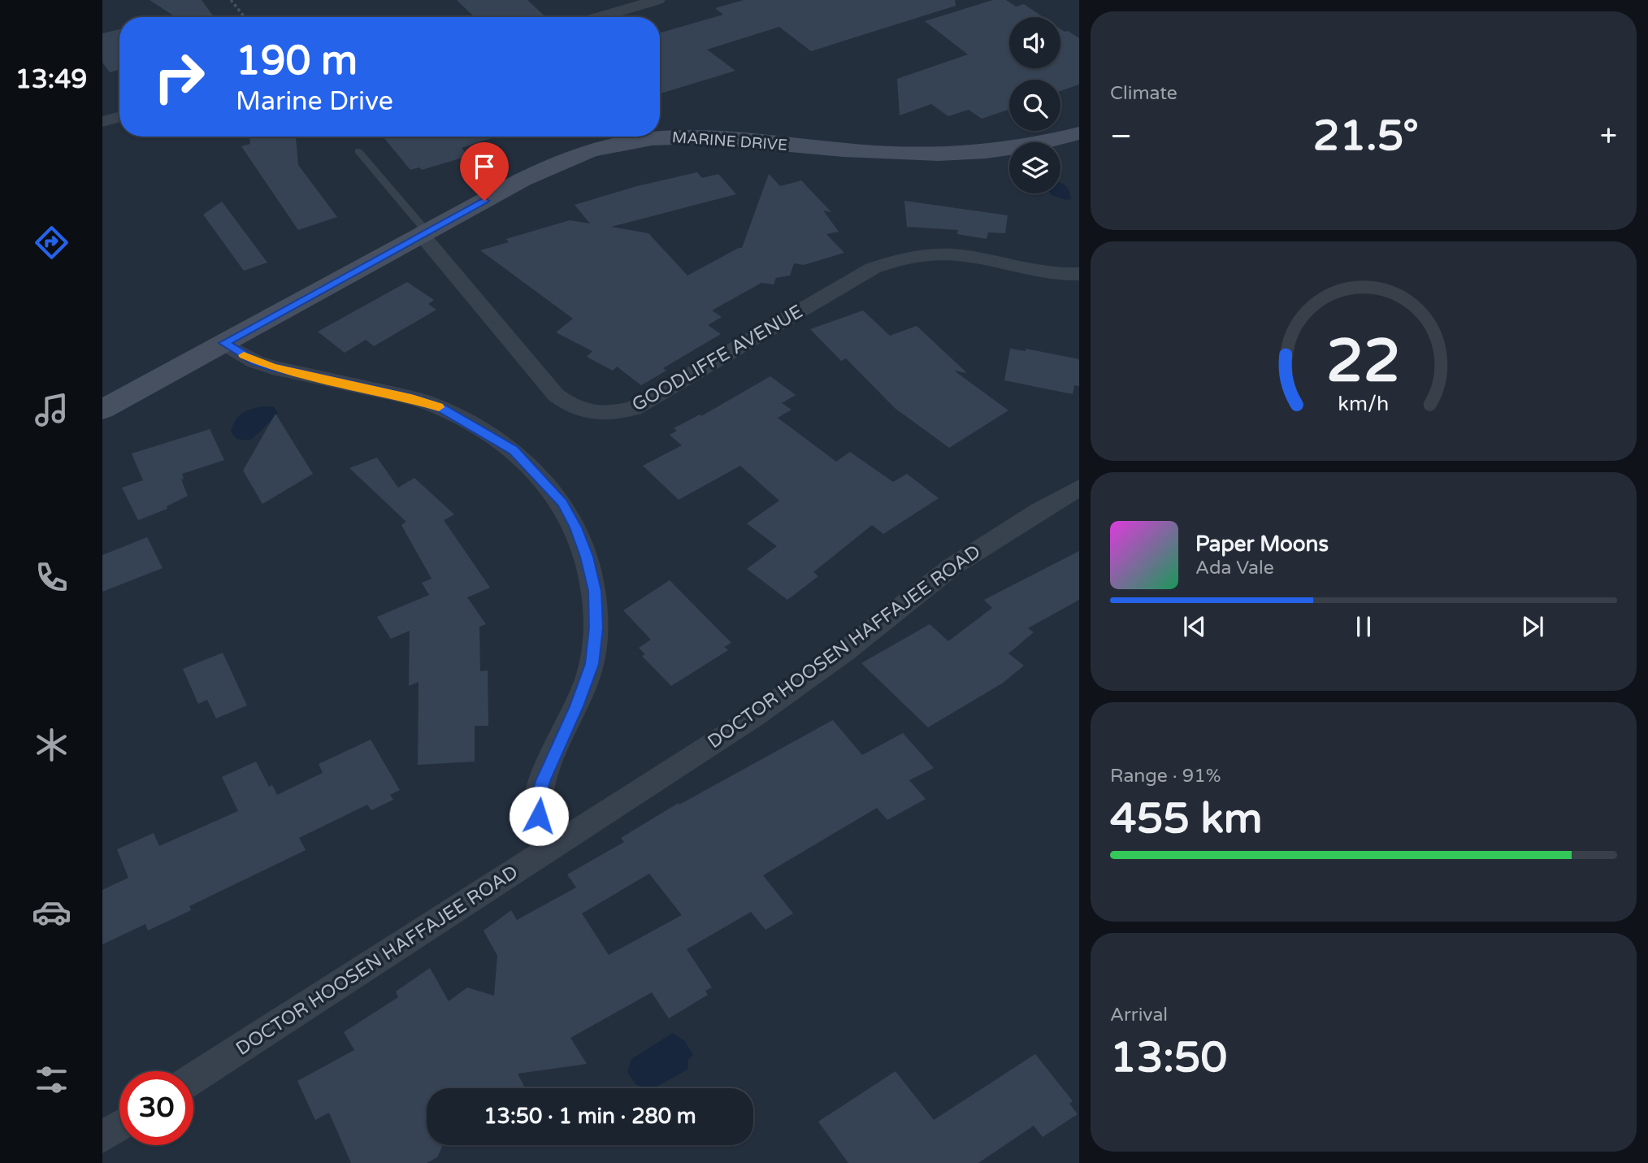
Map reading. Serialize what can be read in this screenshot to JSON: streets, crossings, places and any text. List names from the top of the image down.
{
  "streets": {
    "street": ["MARINE DRIVE", "GOODLIFFE AVENUE", "DOCTOR HOOSEN HAFFAJEE ROAD"]
  },
  "crossings": [
    ["MARINE DRIVE", "GOODLIFFE AVENUE"]
  ],
  "page": {
    "tabs": "13:49",
    "tile": [
      "Climate",
      ["Range · 91%", "455 km"],
      ["Arrival", "13:50"]
    ],
    "turn": ["190 m", "Marine Drive"],
    "heat": ["−", "21.5°", "+"],
    "song": ["Paper Moons", "Ada Vale"],
    "limit": "30",
    "trip": "13:50 · 1 min · 280 m",
    "gauge": ["22", "km/h"]
  }
}
